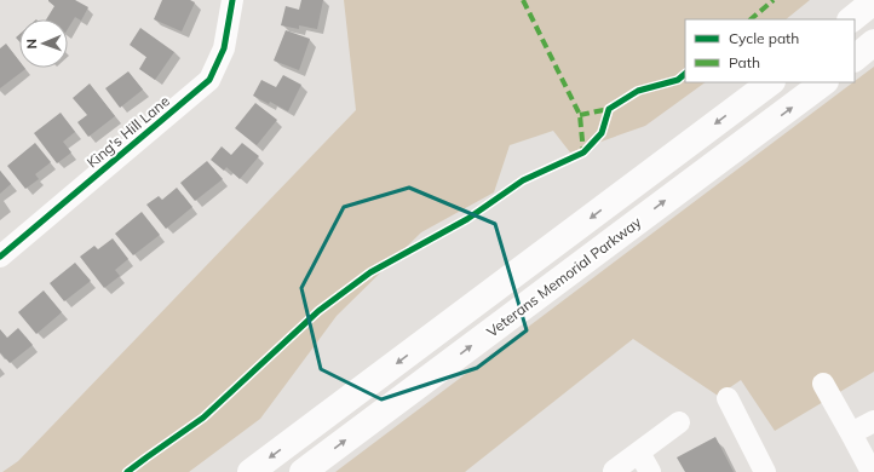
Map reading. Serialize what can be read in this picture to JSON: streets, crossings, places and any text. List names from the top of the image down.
{
  "streets": {
    "main road": ["Veterans Memorial Parkway"],
    "street": ["King's Hill Lane"]
  },
  "legend": ["Cycle path", "Path"],
  "north": "left"
}
